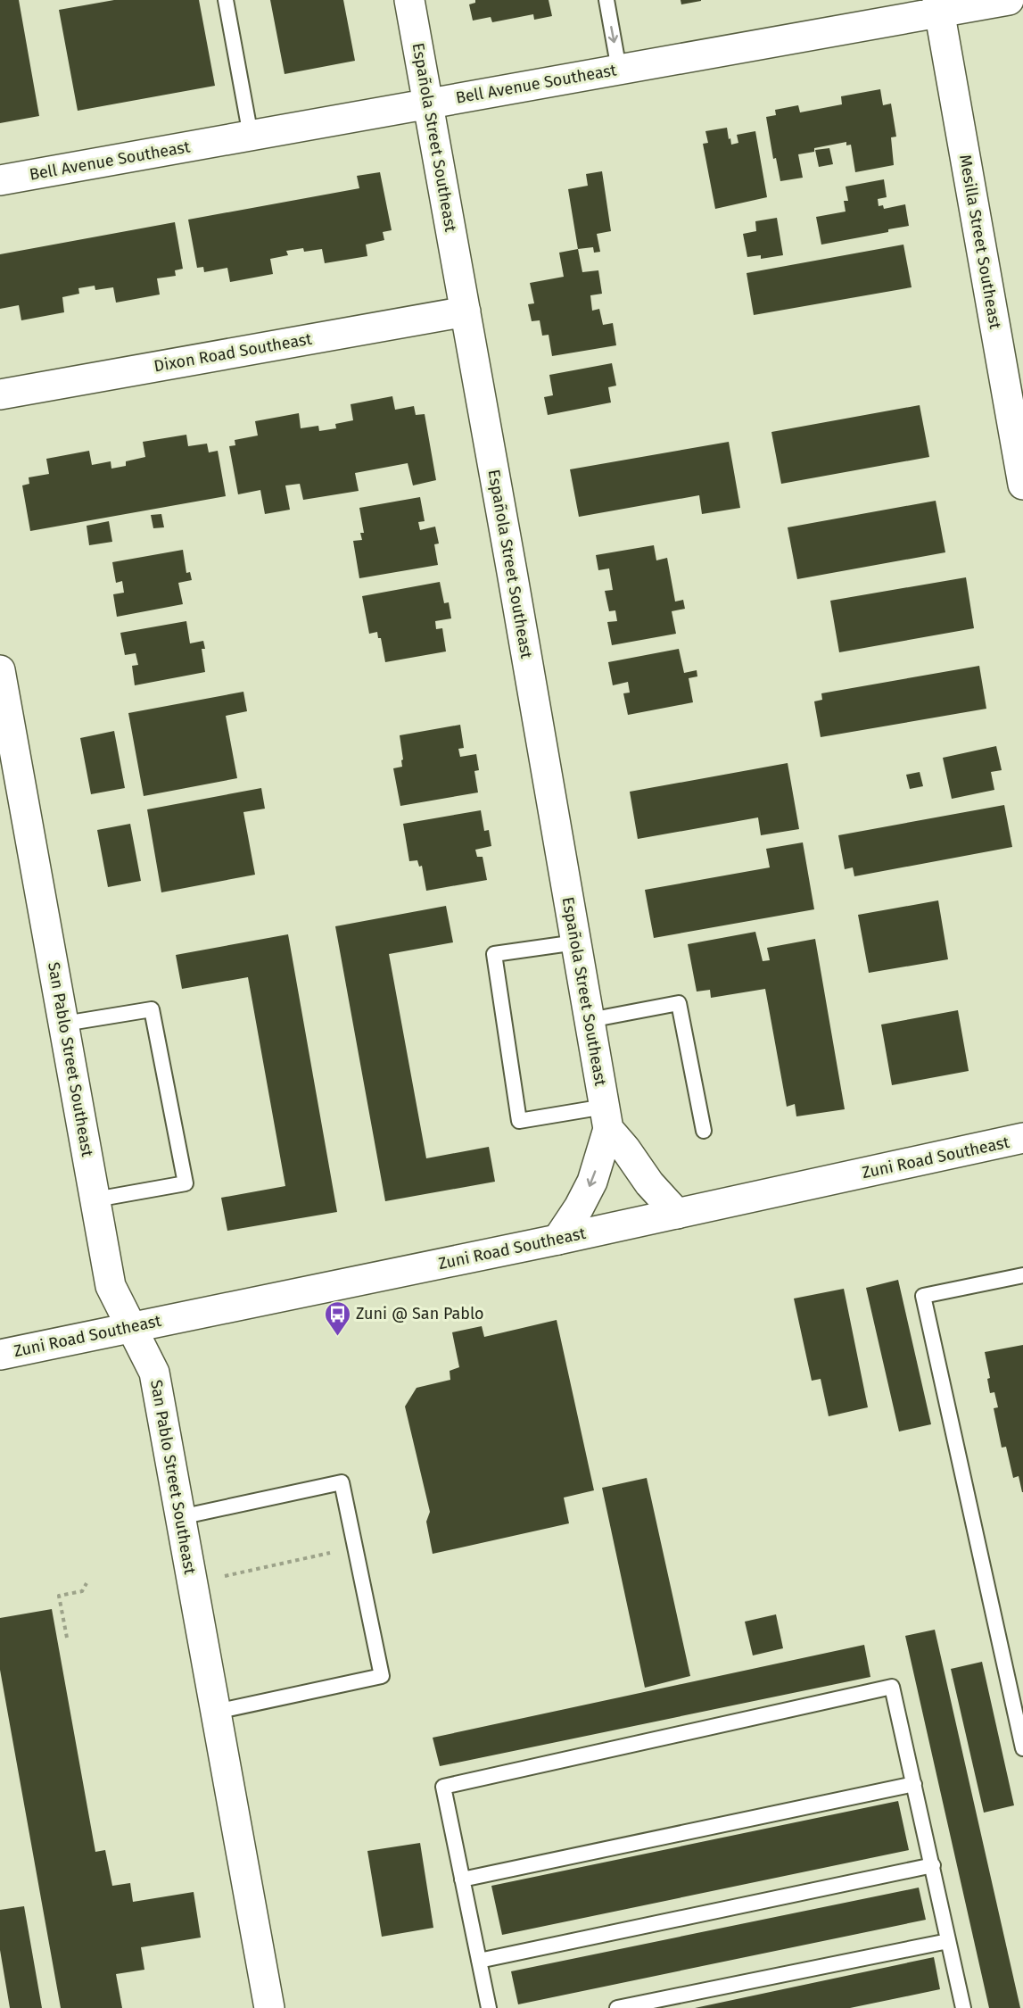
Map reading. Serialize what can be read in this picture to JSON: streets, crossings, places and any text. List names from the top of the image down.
{
  "streets": {
    "street": [
      "Bell Avenue Southeast",
      "Española Street Southeast",
      "Mesilla Street Southeast",
      "Dixon Road Southeast",
      "San Pablo Street Southeast",
      "Zuni Road Southeast"
    ]
  },
  "crossings": [
    ["Bell Avenue Southeast", "Española Street Southeast"],
    ["Bell Avenue Southeast", "Mesilla Street Southeast"],
    ["Española Street Southeast", "Dixon Road Southeast"],
    ["Española Street Southeast", "Zuni Road Southeast"],
    ["San Pablo Street Southeast", "Zuni Road Southeast"]
  ],
  "places": {
    "bus stop": ["Zuni @ San Pablo"]
  }
}
